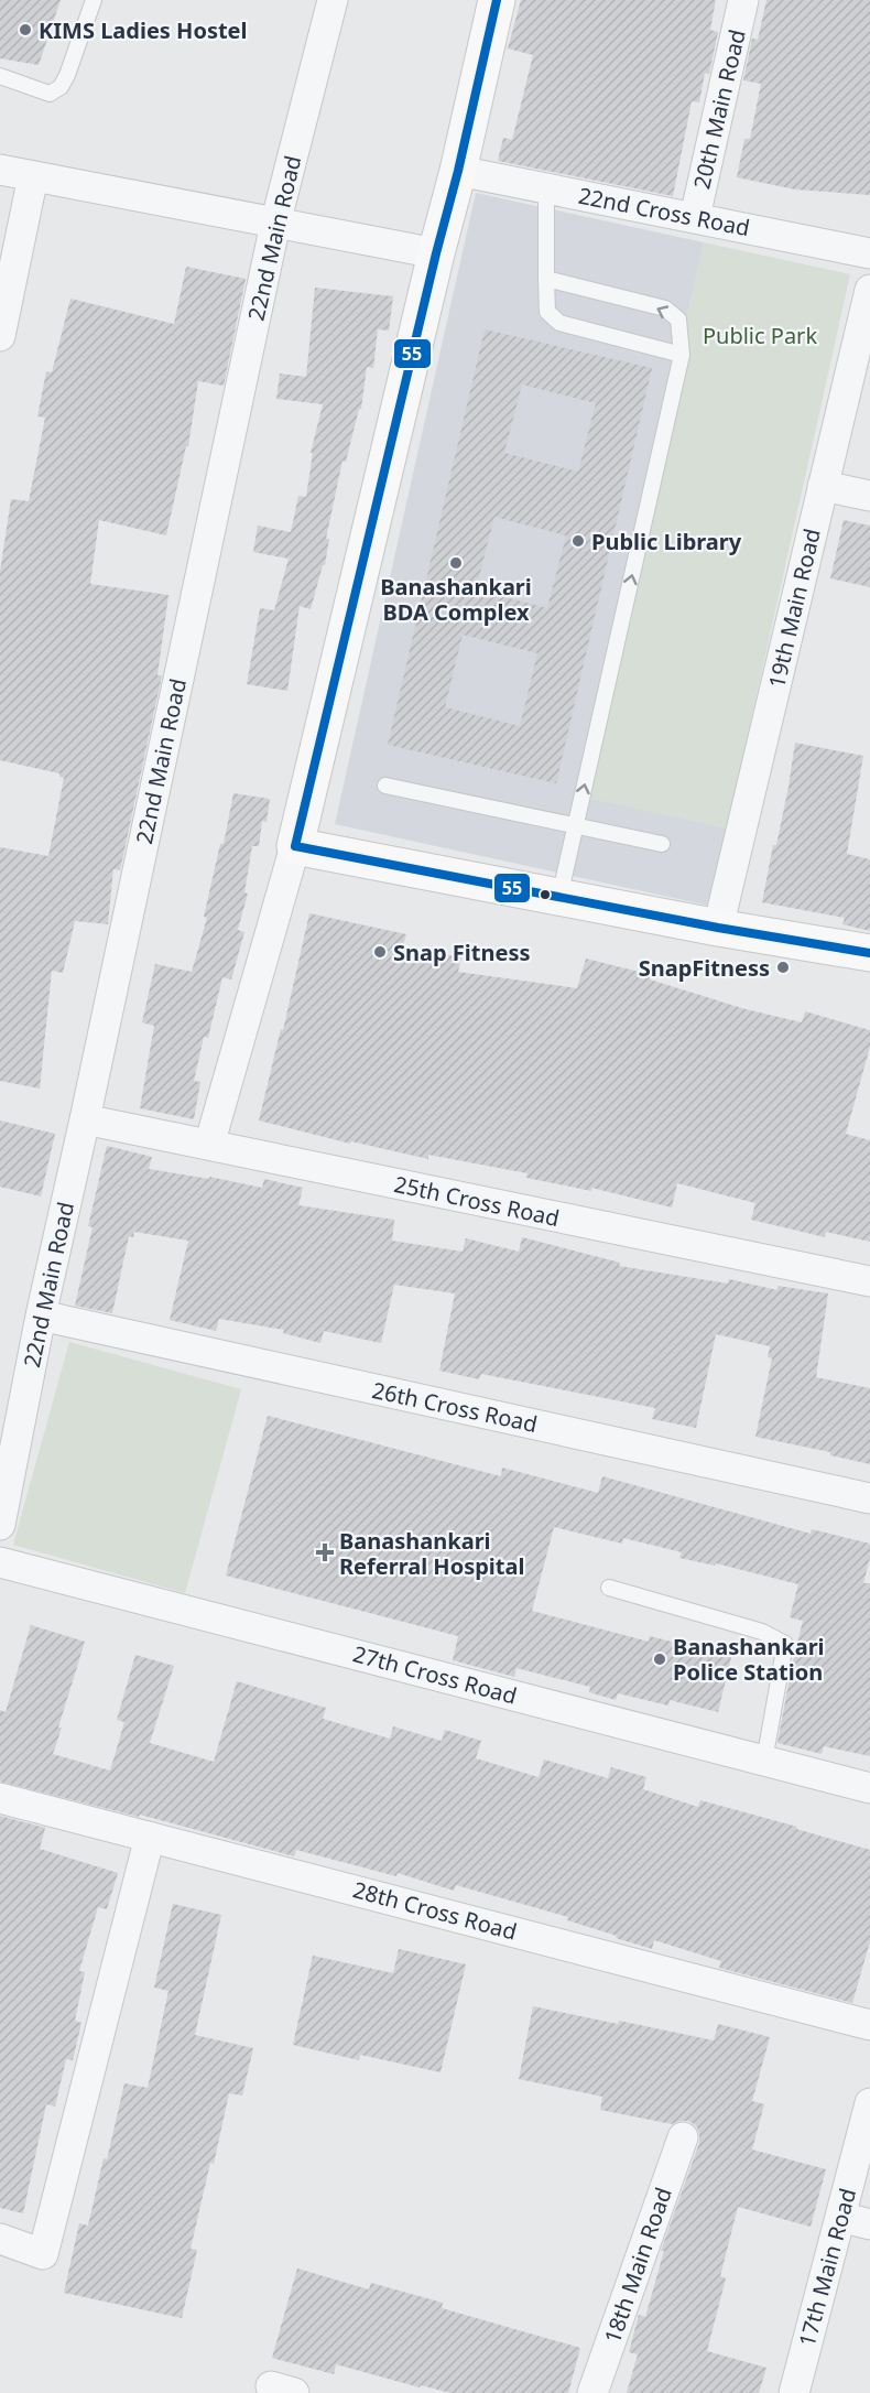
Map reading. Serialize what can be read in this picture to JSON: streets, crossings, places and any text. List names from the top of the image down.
{
  "streets": {
    "street": [
      "20th Main Road",
      "22nd Cross Road",
      "22nd Main Road",
      "19th Main Road",
      "25th Cross Road",
      "26th Cross Road",
      "27th Cross Road",
      "28th Cross Road",
      "18th Main Road",
      "17th Main Road"
    ]
  },
  "crossings": [
    ["20th Main Road", "22nd Cross Road"],
    ["22nd Main Road", "25th Cross Road"],
    ["22nd Main Road", "26th Cross Road"]
  ],
  "parks": ["Public Park"],
  "places": {
    "other": [
      "KIMS Ladies Hostel",
      "Public Library",
      "Banashankari BDA Complex",
      "Snap Fitness",
      "SnapFitness",
      "Banashankari Police Station"
    ],
    "health": ["Banashankari Referral Hospital"]
  },
  "lines": ["transit line 55"]
}
